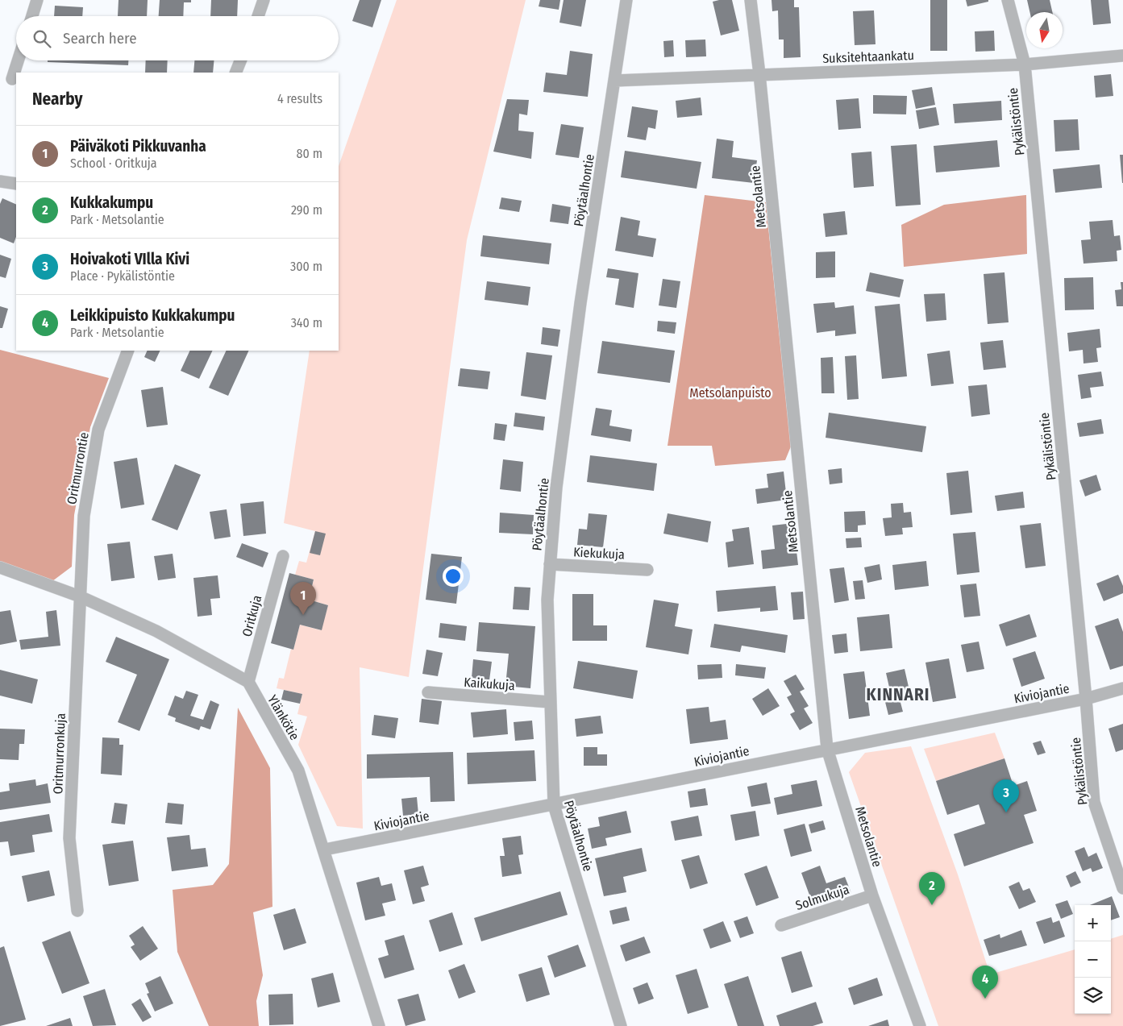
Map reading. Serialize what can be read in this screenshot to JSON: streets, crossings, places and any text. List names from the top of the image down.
{
  "streets": {
    "street": [
      "Suksitehtaankatu",
      "Pykälistöntie",
      "Pöytäalhontie",
      "Metsolantie",
      "Oritmurrontie",
      "Kiekukuja",
      "Oritkuja",
      "Kaikukuja",
      "Kiviojantie",
      "Ylänkötie",
      "Oritmurronkuja",
      "Solmukuja"
    ]
  },
  "crossings": [
    ["Suksitehtaankatu", "Pykälistöntie"],
    ["Suksitehtaankatu", "Pöytäalhontie"],
    ["Suksitehtaankatu", "Metsolantie"],
    ["Pykälistöntie", "Kiviojantie"],
    ["Pöytäalhontie", "Kiekukuja"],
    ["Pöytäalhontie", "Kaikukuja"],
    ["Pöytäalhontie", "Kiviojantie"],
    ["Metsolantie", "Kiviojantie"],
    ["Metsolantie", "Solmukuja"],
    ["Oritmurrontie", "Oritmurronkuja"],
    ["Oritkuja", "Ylänkötie"],
    ["Kiviojantie", "Ylänkötie"]
  ],
  "districts": ["KINNARI"],
  "parks": ["Metsolanpuisto"],
  "north": "bottom",
  "page": {
    "search": "Search here",
    "heading": ["Nearby", "4 results"],
    "list": [
      {
        "mark": "1",
        "name": "Päiväkoti Pikkuvanha",
        "note": "School · Oritkuja",
        "value": "80 m"
      },
      {
        "mark": "2",
        "name": "Kukkakumpu",
        "note": "Park · Metsolantie",
        "value": "290 m"
      },
      {
        "mark": "3",
        "name": "Hoivakoti VIlla Kivi",
        "note": "Place · Pykälistöntie",
        "value": "300 m"
      },
      {
        "mark": "4",
        "name": "Leikkipuisto Kukkakumpu",
        "note": "Park · Metsolantie",
        "value": "340 m"
      }
    ],
    "pins": [
      "1",
      "3",
      "2",
      "4"
    ],
    "map_buttons": ["+", "−"]
  }
}
